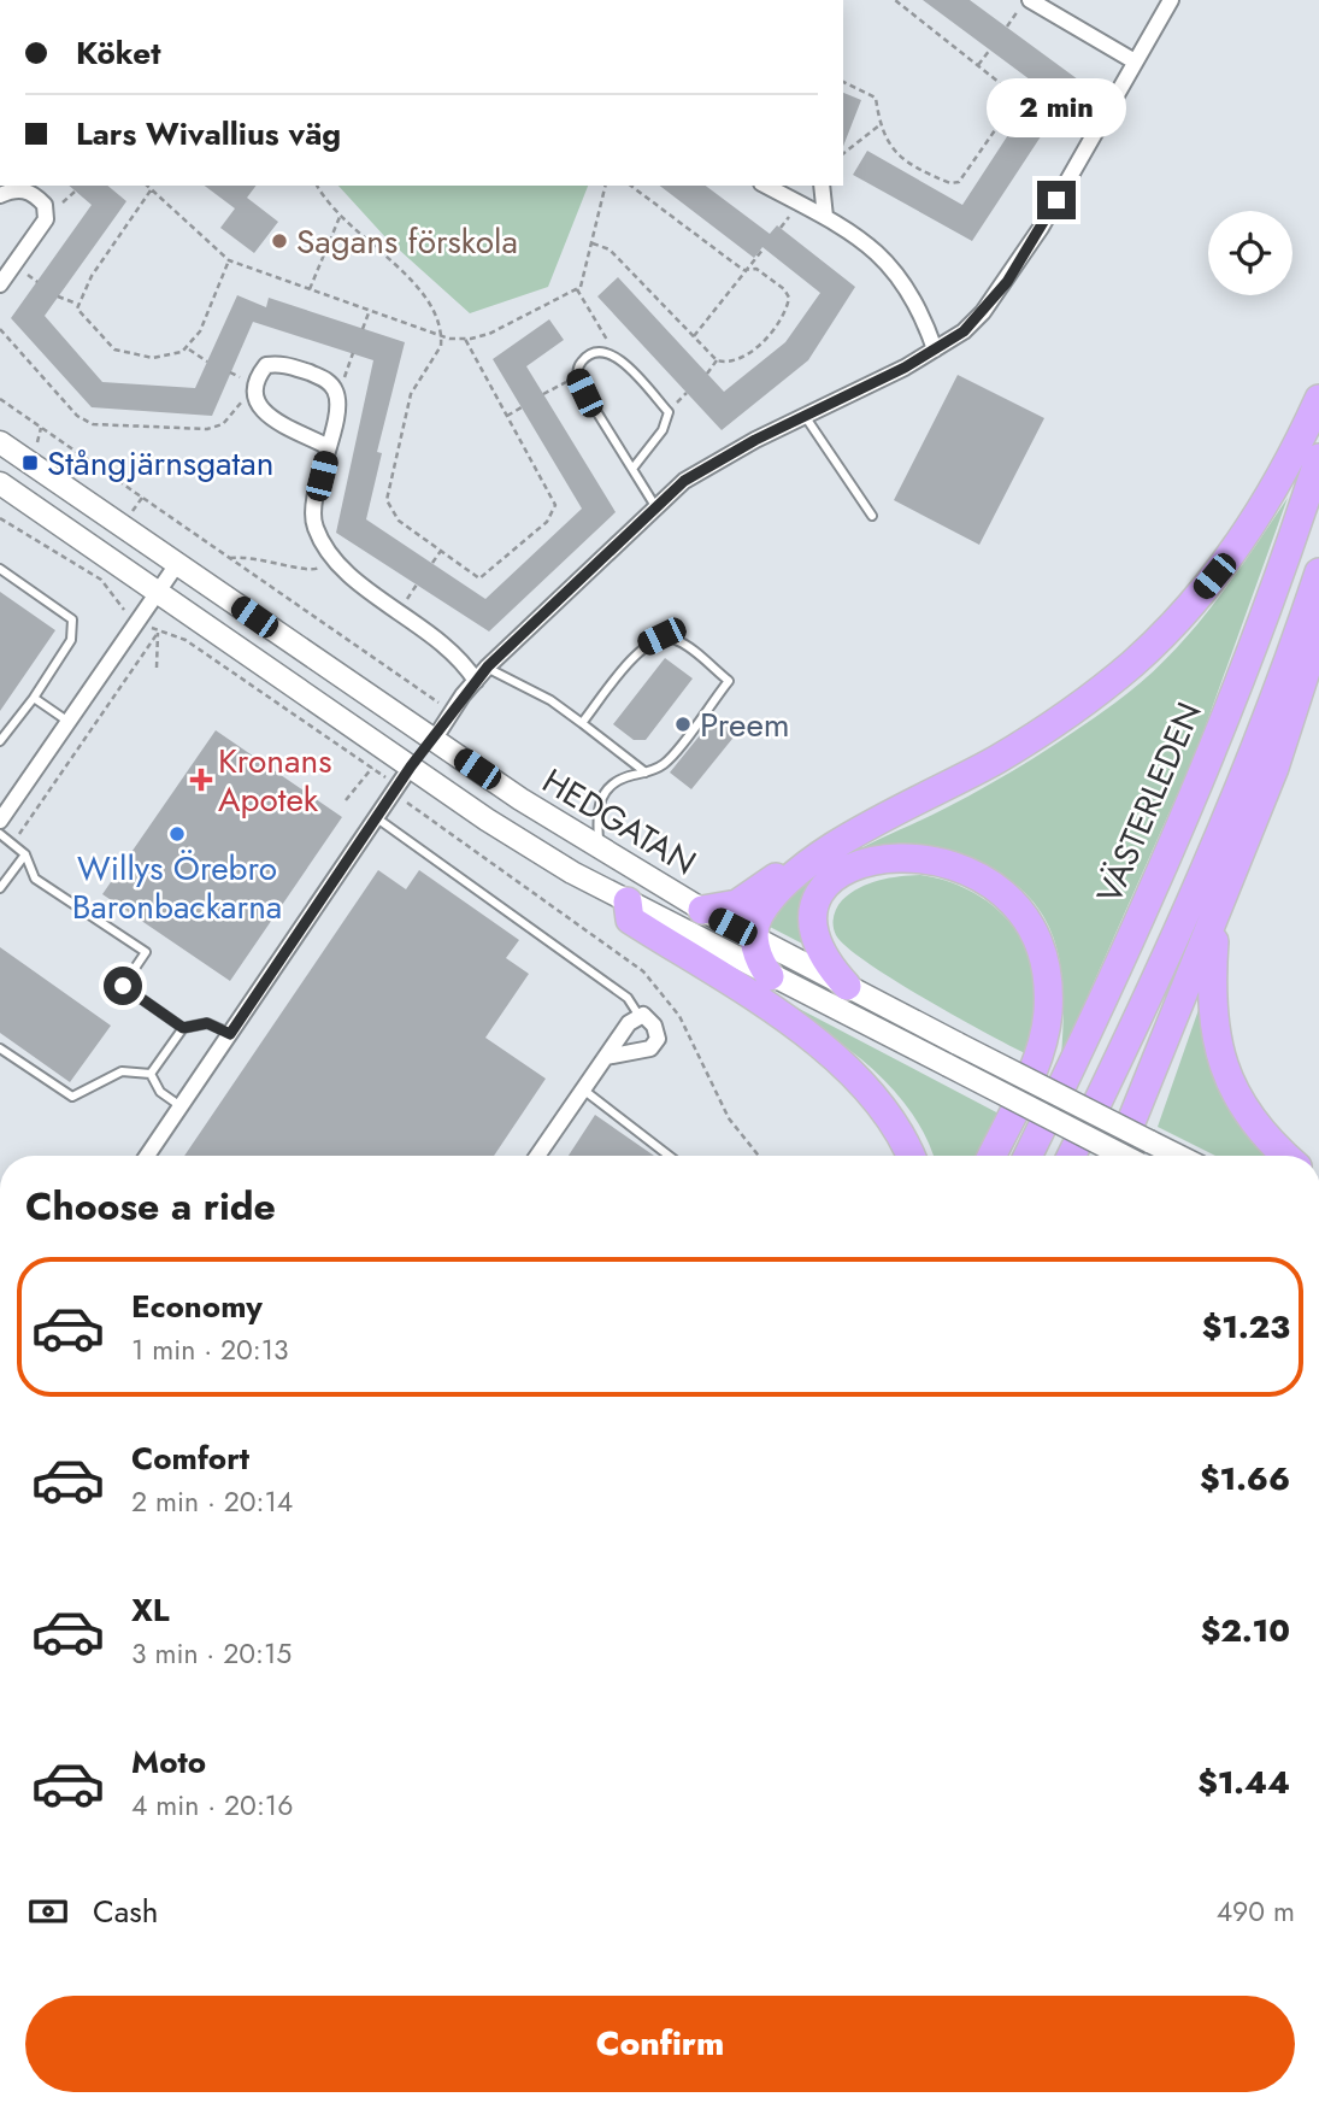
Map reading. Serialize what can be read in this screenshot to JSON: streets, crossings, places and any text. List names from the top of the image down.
{
  "streets": {
    "highway": ["VÄSTERLEDEN"],
    "main road": ["HEDGATAN"]
  },
  "places": {
    "other": ["Sagans förskola", "Preem", "Willys Örebro Baronbackarna"],
    "transit": ["Stångjärnsgatan"],
    "health": ["Kronans Apotek"]
  },
  "page": {
    "banner": ["Köket", "Lars Wivallius väg"],
    "bubble": "2 min",
    "heading": "Choose a ride",
    "list": [
      {
        "name": "Economy",
        "note": "1 min · 20:13",
        "value": "$1.23"
      },
      {
        "name": "Comfort",
        "note": "2 min · 20:14",
        "value": "$1.66"
      },
      {
        "name": "XL",
        "note": "3 min · 20:15",
        "value": "$2.10"
      },
      {
        "name": "Moto",
        "note": "4 min · 20:16",
        "value": "$1.44"
      }
    ],
    "pay": ["Cash", "490 m"],
    "buttons": "Confirm"
  }
}
